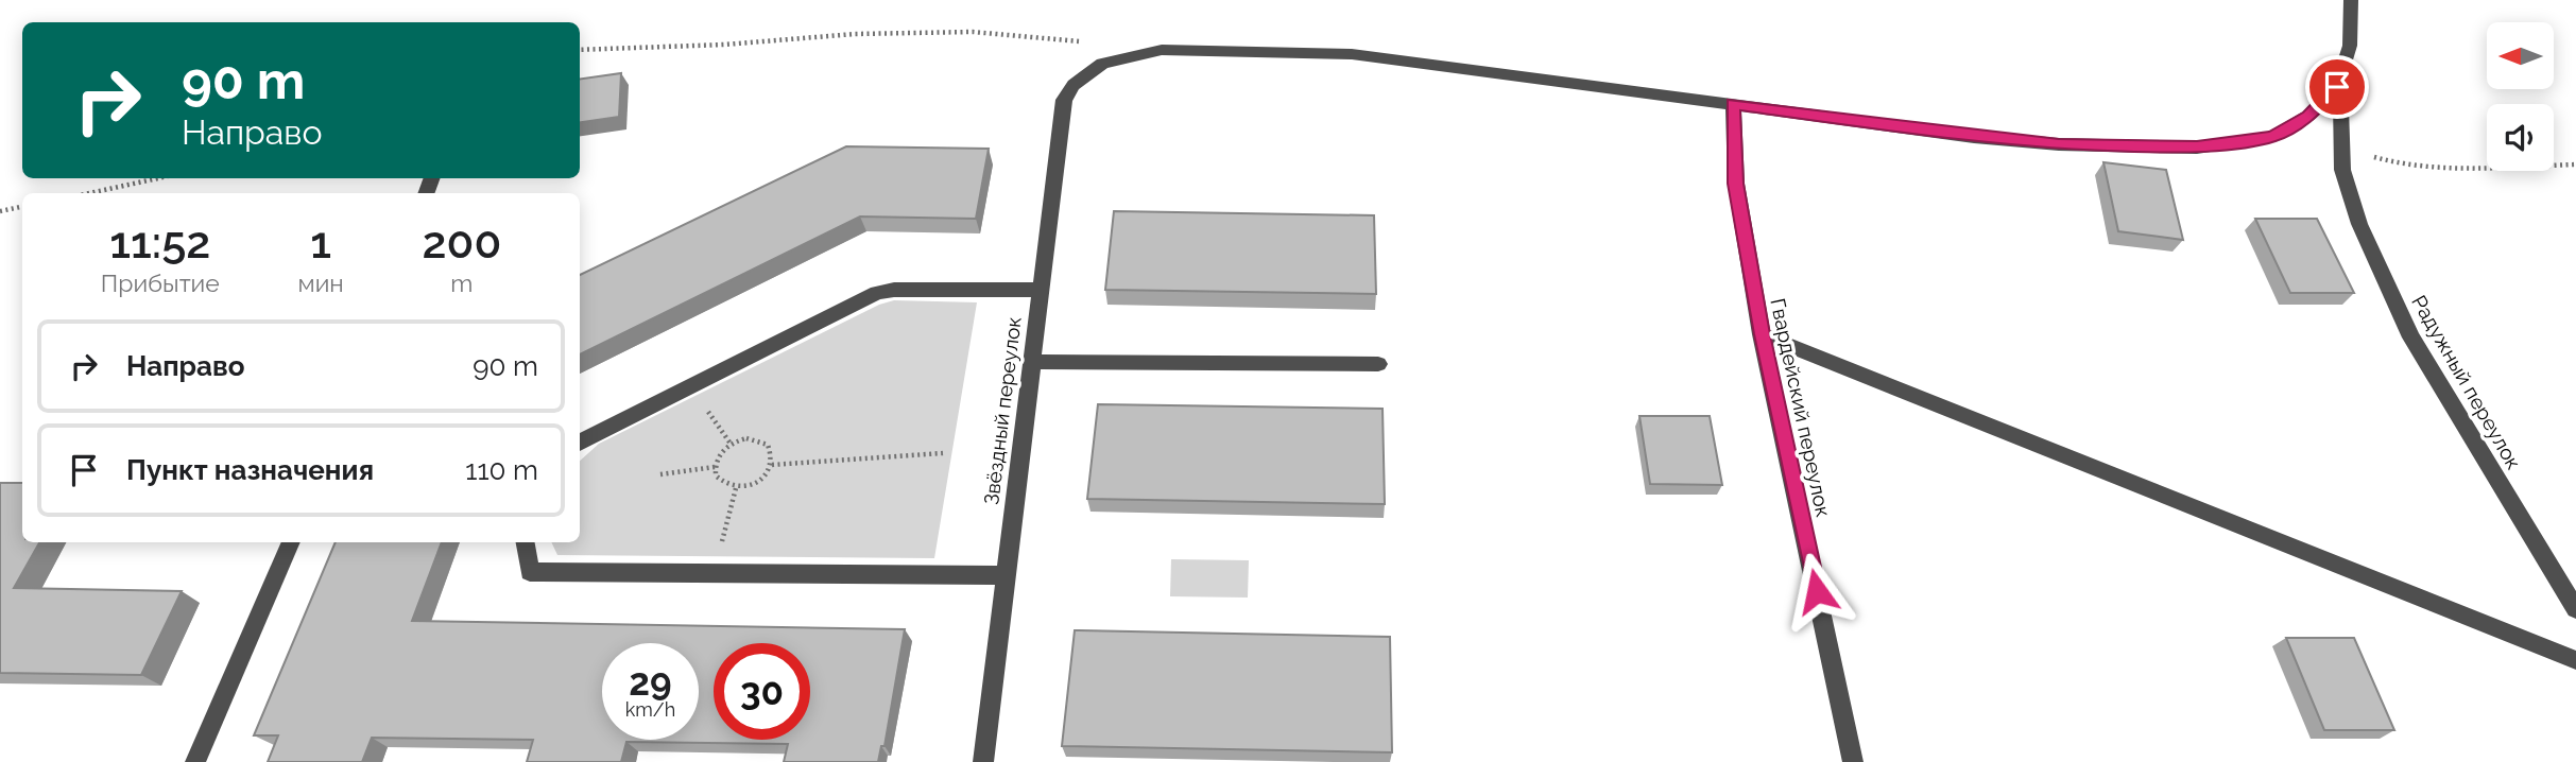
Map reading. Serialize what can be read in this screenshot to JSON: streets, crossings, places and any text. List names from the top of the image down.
{
  "streets": {
    "street": ["Радужный переулок", "Гвардейский переулок", "Звёздный переулок"]
  },
  "crossings": [
    ["Гвардейский переулок", "Звёздный переулок"]
  ],
  "north": "left",
  "page": {
    "turn": ["90 m", "Направо"],
    "eta": [
      "11:52",
      "Прибытие",
      "1",
      "мин",
      "200",
      "m"
    ],
    "list": [
      {
        "name": "Направо",
        "value": "90 m"
      },
      {
        "name": "Пункт назначения",
        "value": "110 m"
      }
    ],
    "speed": "29 km/h",
    "limit": "30"
  }
}
